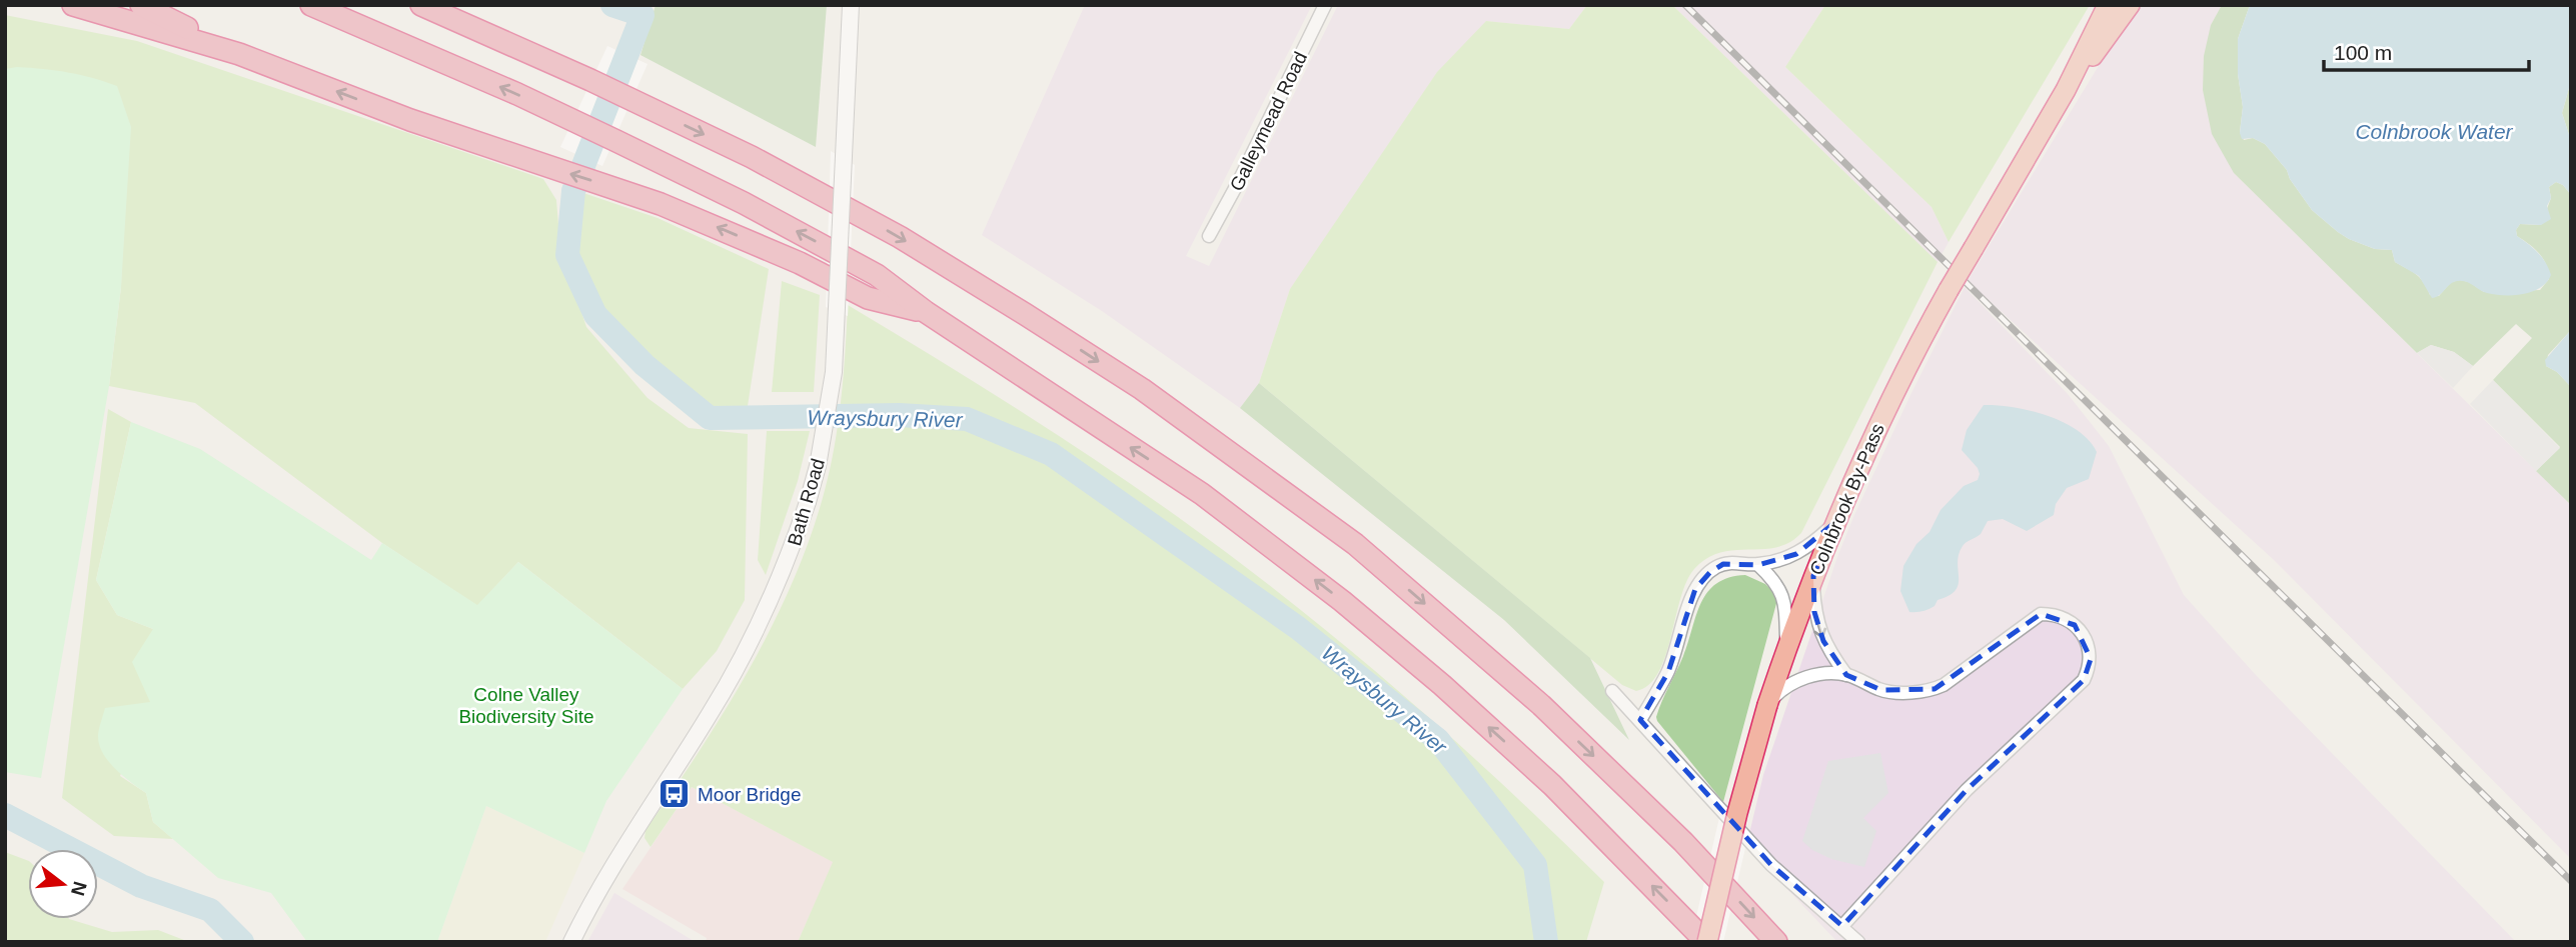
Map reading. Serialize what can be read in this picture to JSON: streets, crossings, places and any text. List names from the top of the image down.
{
  "streets": {
    "highway": ["Colnbrook By-Pass"],
    "street": ["Galleymead Road", "Bath Road"]
  },
  "water": ["Colnbrook Water", "Wraysbury River"],
  "parks": ["Colne Valley Biodiversity Site"],
  "places": {
    "bus stop": ["Moor Bridge"]
  },
  "scale_bar": "100 m",
  "north": "right"
}
